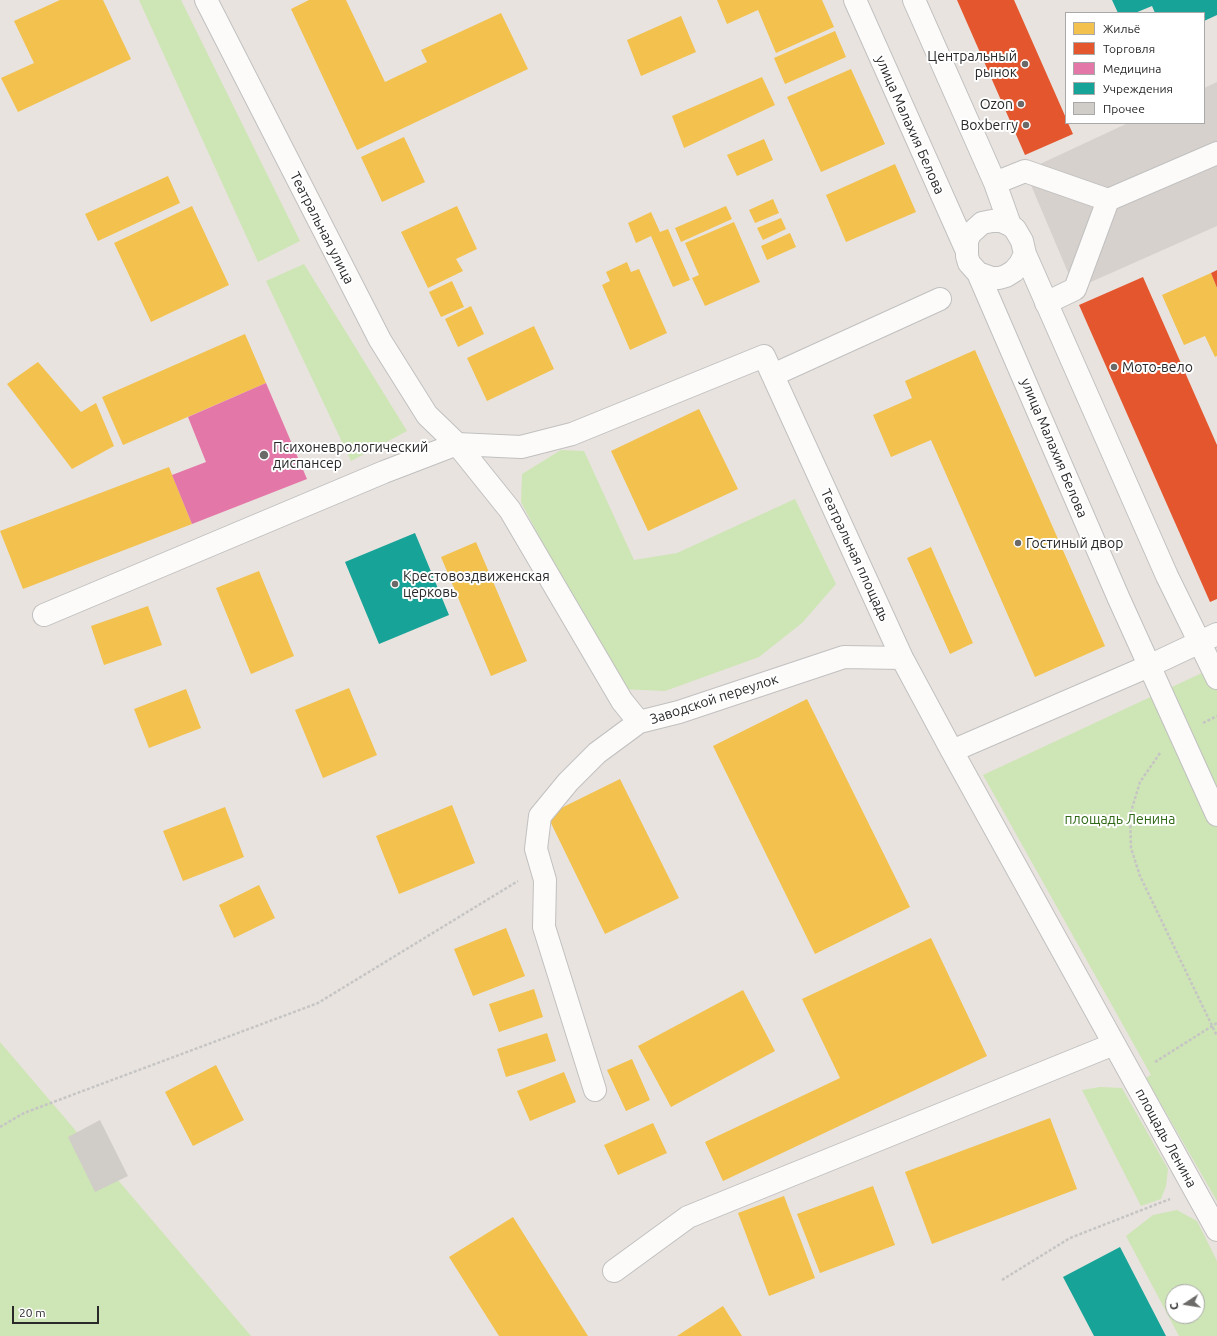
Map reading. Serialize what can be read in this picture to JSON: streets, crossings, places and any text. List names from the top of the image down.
{
  "streets": {
    "street": [
      "улица Малахия Белова",
      "Театральная улица",
      "Театральная площадь",
      "Заводской переулок",
      "площадь Ленина"
    ]
  },
  "crossings": [
    ["Театральная улица", "Заводской переулок"],
    ["Театральная площадь", "Заводской переулок"],
    ["Театральная площадь", "площадь Ленина"]
  ],
  "parks": ["площадь Ленина"],
  "places": [
    "Центральный рынок",
    "Ozon",
    "Boxberry",
    "Мото-вело",
    "Психоневрологический диспансер",
    "Гостиный двор",
    "Крестовоздвиженская церковь"
  ],
  "legend": [
    "Жильё",
    "Торговля",
    "Медицина",
    "Учреждения",
    "Прочее"
  ],
  "scale_bar": "20 m",
  "north": "left"
}
